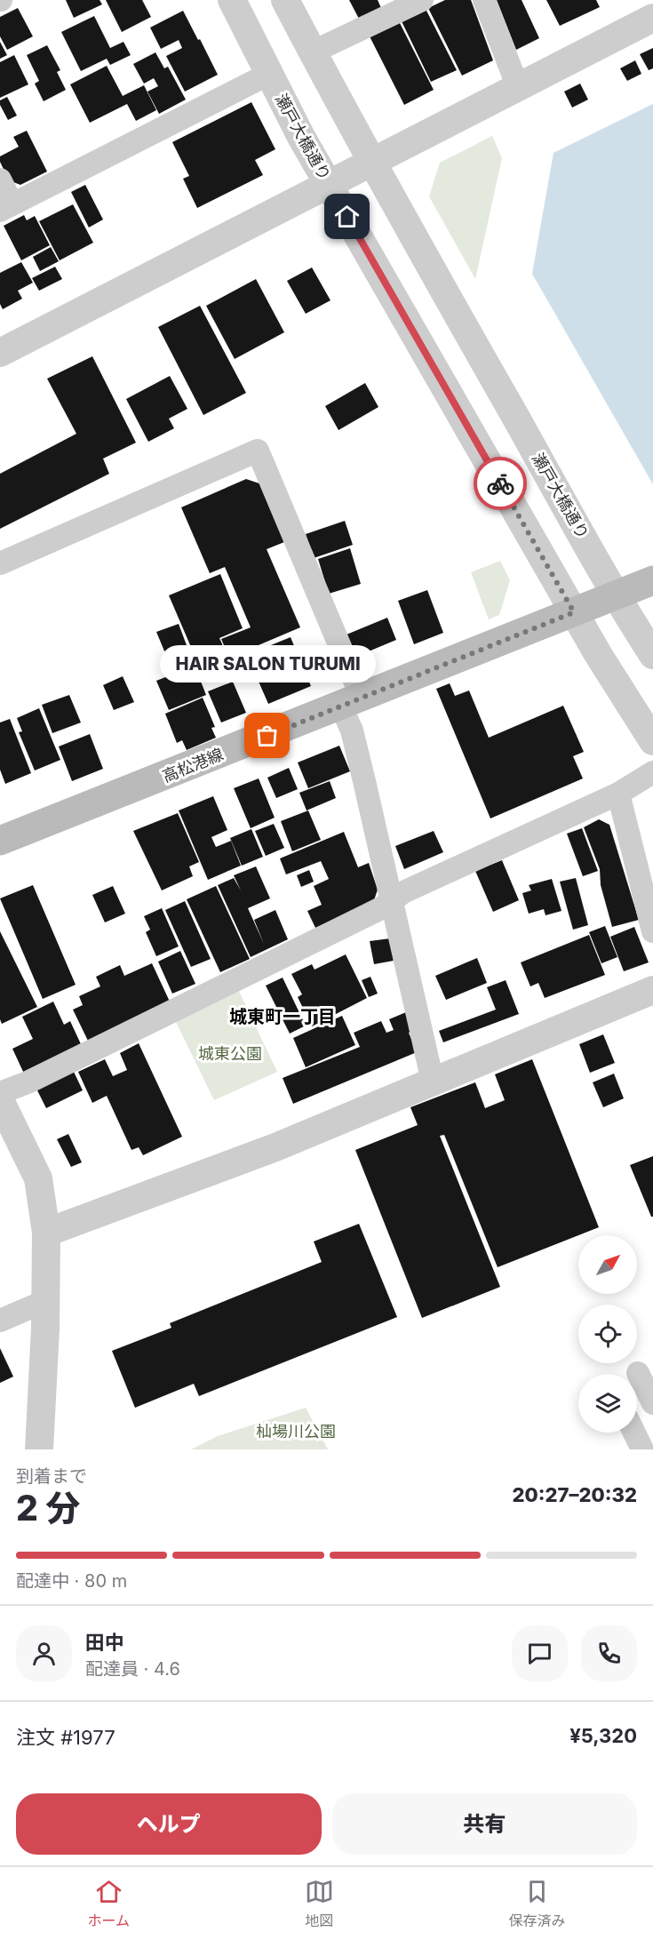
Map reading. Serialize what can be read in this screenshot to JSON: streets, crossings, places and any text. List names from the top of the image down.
{
  "streets": {
    "main road": ["高松港線"],
    "street": ["瀬戸大橋通り"]
  },
  "crossings": [
    ["瀬戸大橋通り", "高松港線"]
  ],
  "districts": ["城東町一丁目"],
  "parks": ["城東公園", "杣場川公園"],
  "places": ["HAIR SALON TURUMI"],
  "north": "top right",
  "page": {
    "bubble": "HAIR SALON TURUMI",
    "heading": ["2 分", "到着まで", "20:27–20:32"],
    "panel": [
      "田中",
      "配達員 · 4.6",
      "注文 #1977",
      "¥5,320"
    ],
    "bar": "配達中 · 80 m",
    "buttons": ["ヘルプ", "共有"],
    "tabs": ["ホーム", "地図", "保存済み"]
  }
}
